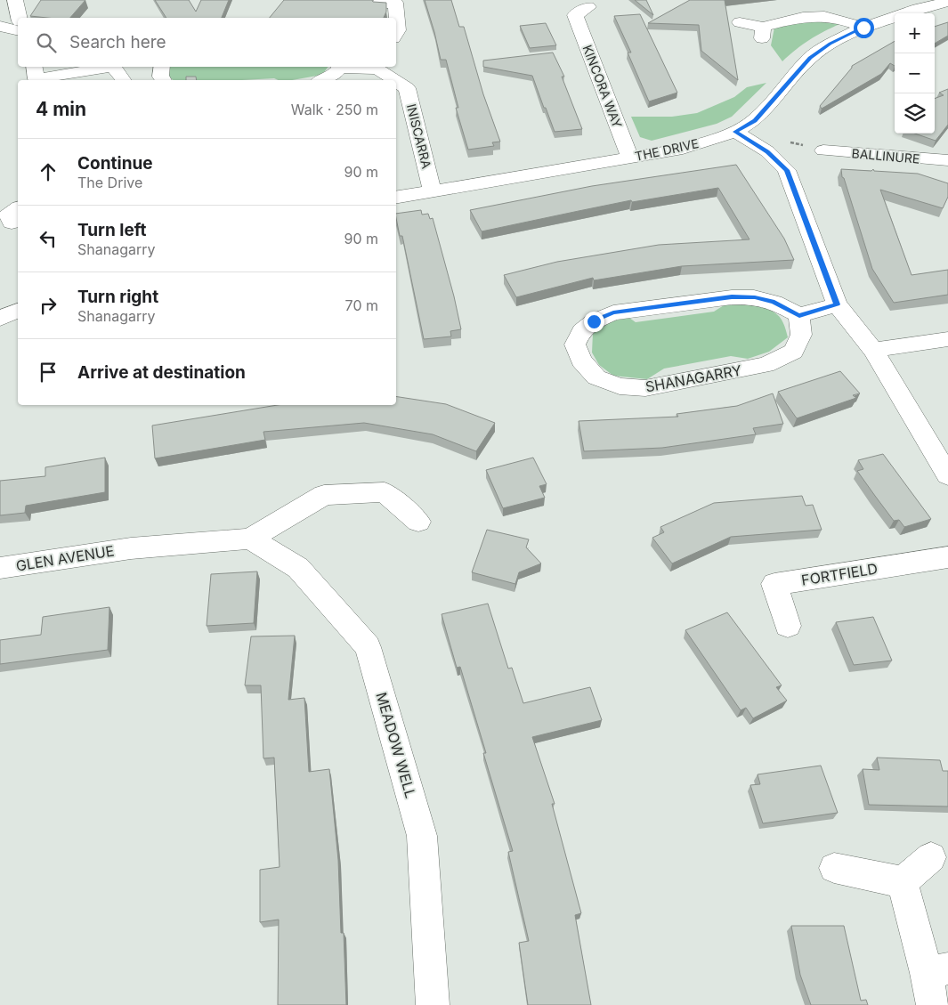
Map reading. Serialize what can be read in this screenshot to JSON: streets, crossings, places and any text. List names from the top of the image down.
{
  "streets": {
    "street": [
      "KINCORA WAY",
      "INISCARRA",
      "THE DRIVE",
      "BALLINURE",
      "SHANAGARRY",
      "GLEN AVENUE",
      "FORTFIELD",
      "MEADOW WELL"
    ]
  },
  "crossings": [
    ["KINCORA WAY", "THE DRIVE"],
    ["INISCARRA", "THE DRIVE"],
    ["GLEN AVENUE", "MEADOW WELL"]
  ],
  "page": {
    "map_buttons": ["+", "−"],
    "search": "Search here",
    "heading": ["4 min", "Walk · 250 m"],
    "list": [
      ["Continue", "The Drive", "90 m"],
      ["Turn left", "Shanagarry", "90 m"],
      ["Turn right", "Shanagarry", "70 m"],
      "Arrive at destination"
    ]
  }
}
